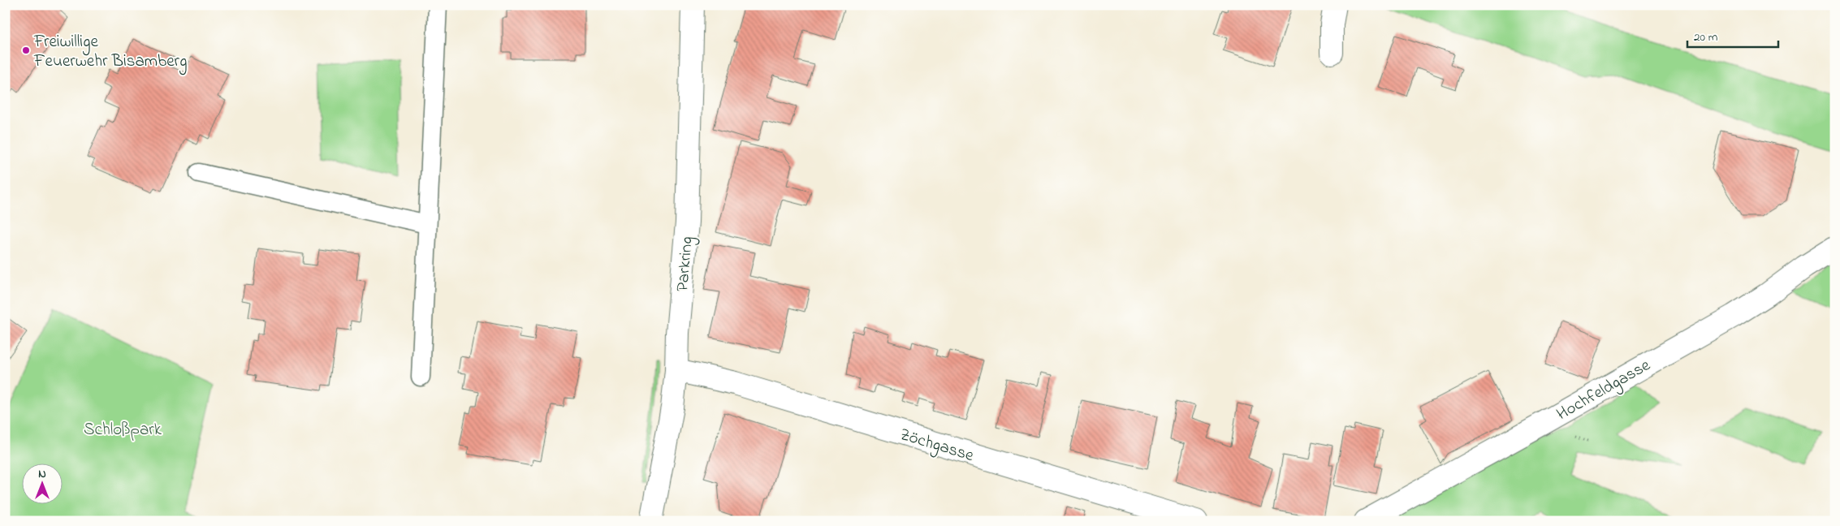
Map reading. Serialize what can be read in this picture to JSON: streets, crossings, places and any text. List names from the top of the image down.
{
  "streets": {
    "street": ["Parkring", "Hochfeldgasse", "Zöchgasse"]
  },
  "crossings": [
    ["Parkring", "Zöchgasse"]
  ],
  "parks": ["Schloßpark"],
  "places": ["Freiwillige Feuerwehr Bisamberg"],
  "scale_bar": "20 m",
  "north": "top"
}
